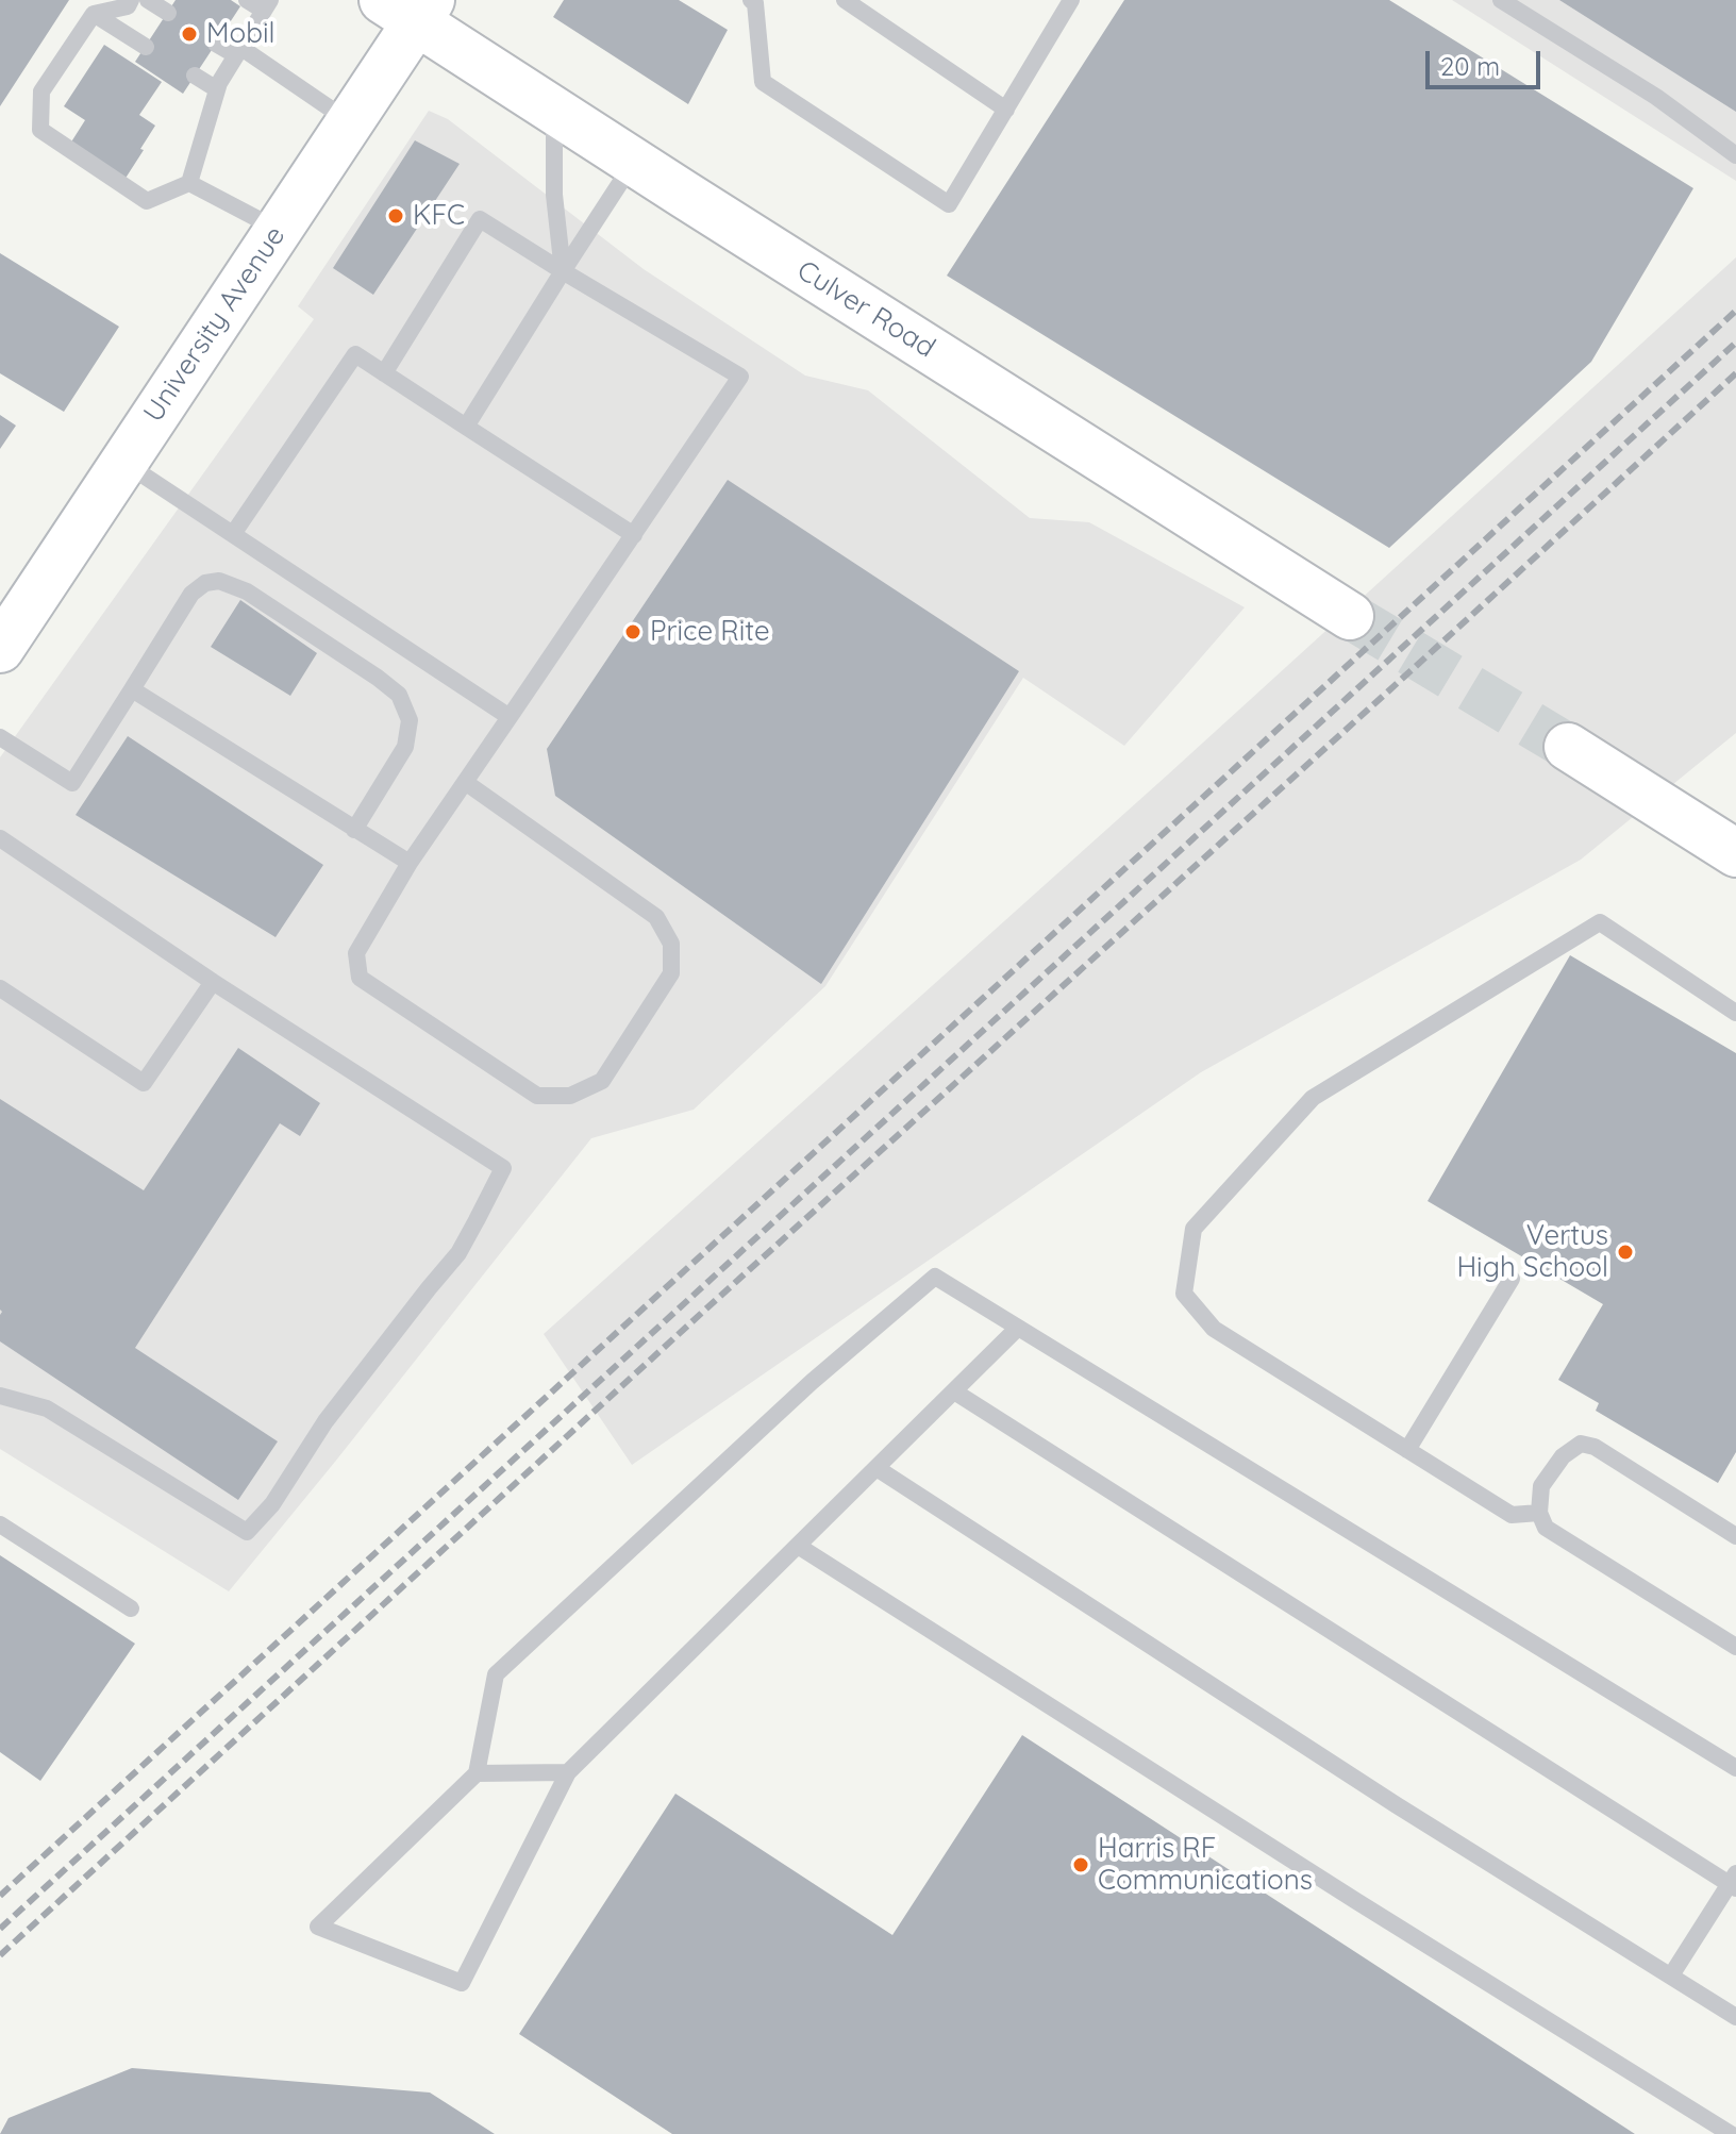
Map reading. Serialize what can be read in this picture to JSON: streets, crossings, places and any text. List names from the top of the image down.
{
  "streets": {
    "main road": ["Culver Road", "University Avenue"]
  },
  "crossings": [
    ["Culver Road", "University Avenue"]
  ],
  "places": [
    "Mobil",
    "KFC",
    "Price Rite",
    "Vertus High School",
    "Harris RF Communications"
  ],
  "scale_bar": "20 m"
}
